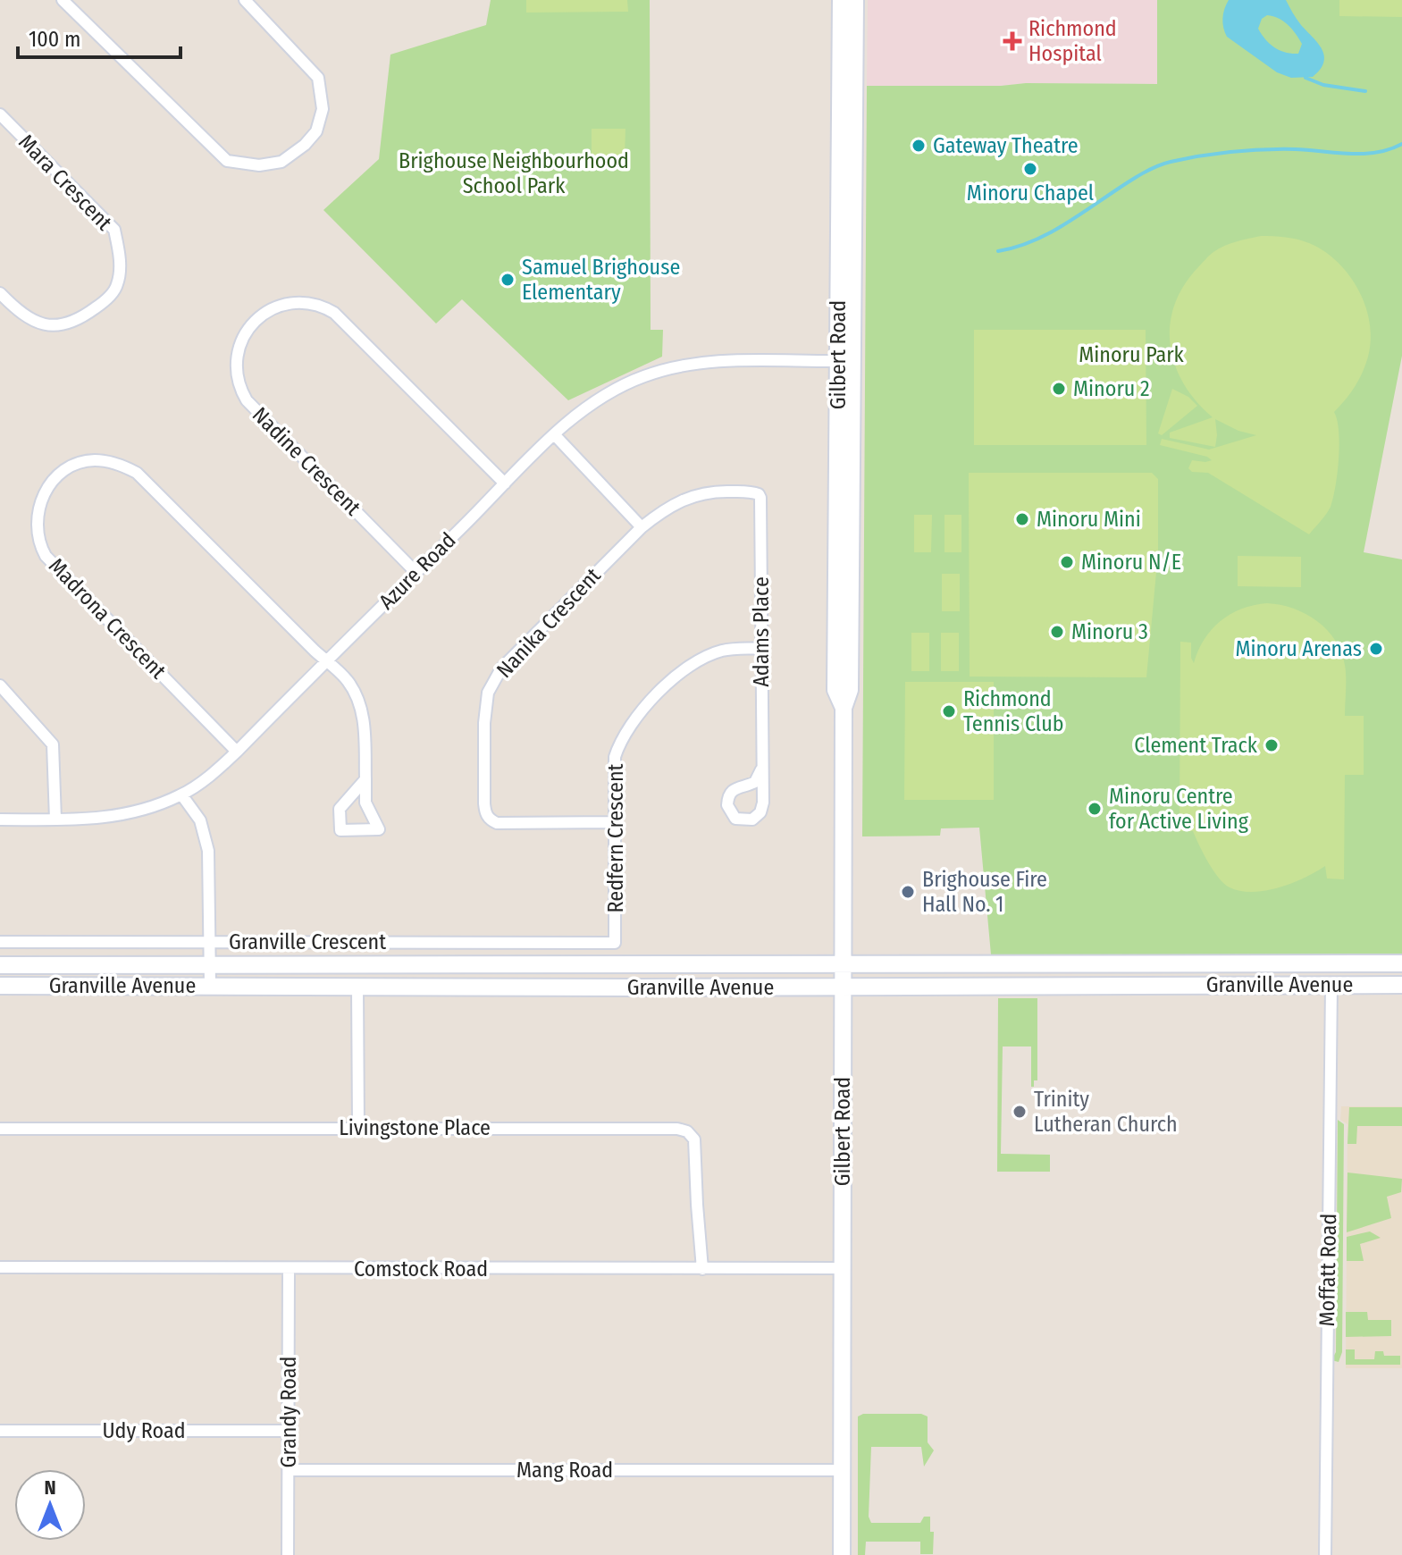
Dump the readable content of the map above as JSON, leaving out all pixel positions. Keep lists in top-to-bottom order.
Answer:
{
  "streets": {
    "main road": ["Gilbert Road", "Granville Avenue"],
    "street": [
      "Mara Crescent",
      "Nadine Crescent",
      "Azure Road",
      "Madrona Crescent",
      "Nanika Crescent",
      "Adams Place",
      "Redfern Crescent",
      "Granville Crescent",
      "Livingstone Place",
      "Comstock Road",
      "Moffatt Road",
      "Grandy Road",
      "Udy Road",
      "Mang Road"
    ]
  },
  "crossings": [
    ["Gilbert Road", "Azure Road"],
    ["Gilbert Road", "Granville Avenue"],
    ["Gilbert Road", "Comstock Road"],
    ["Gilbert Road", "Mang Road"],
    ["Nadine Crescent", "Azure Road"],
    ["Azure Road", "Madrona Crescent"],
    ["Nanika Crescent", "Adams Place"],
    ["Nanika Crescent", "Redfern Crescent"],
    ["Adams Place", "Redfern Crescent"],
    ["Redfern Crescent", "Granville Crescent"],
    ["Granville Avenue", "Moffatt Road"],
    ["Livingstone Place", "Comstock Road"],
    ["Comstock Road", "Grandy Road"],
    ["Grandy Road", "Udy Road"],
    ["Grandy Road", "Mang Road"]
  ],
  "parks": ["Brighouse Neighbourhood School Park", "Minoru Park"],
  "places": {
    "health": ["Richmond Hospital"],
    "other": [
      "Gateway Theatre",
      "Minoru Chapel",
      "Samuel Brighouse Elementary",
      "Minoru 2",
      "Minoru Mini",
      "Minoru N/E",
      "Minoru 3",
      "Minoru Arenas",
      "Richmond Tennis Club",
      "Clement Track",
      "Minoru Centre for Active Living",
      "Brighouse Fire Hall No. 1",
      "Trinity Lutheran Church"
    ]
  },
  "scale_bar": "100 m",
  "north": "top"
}
